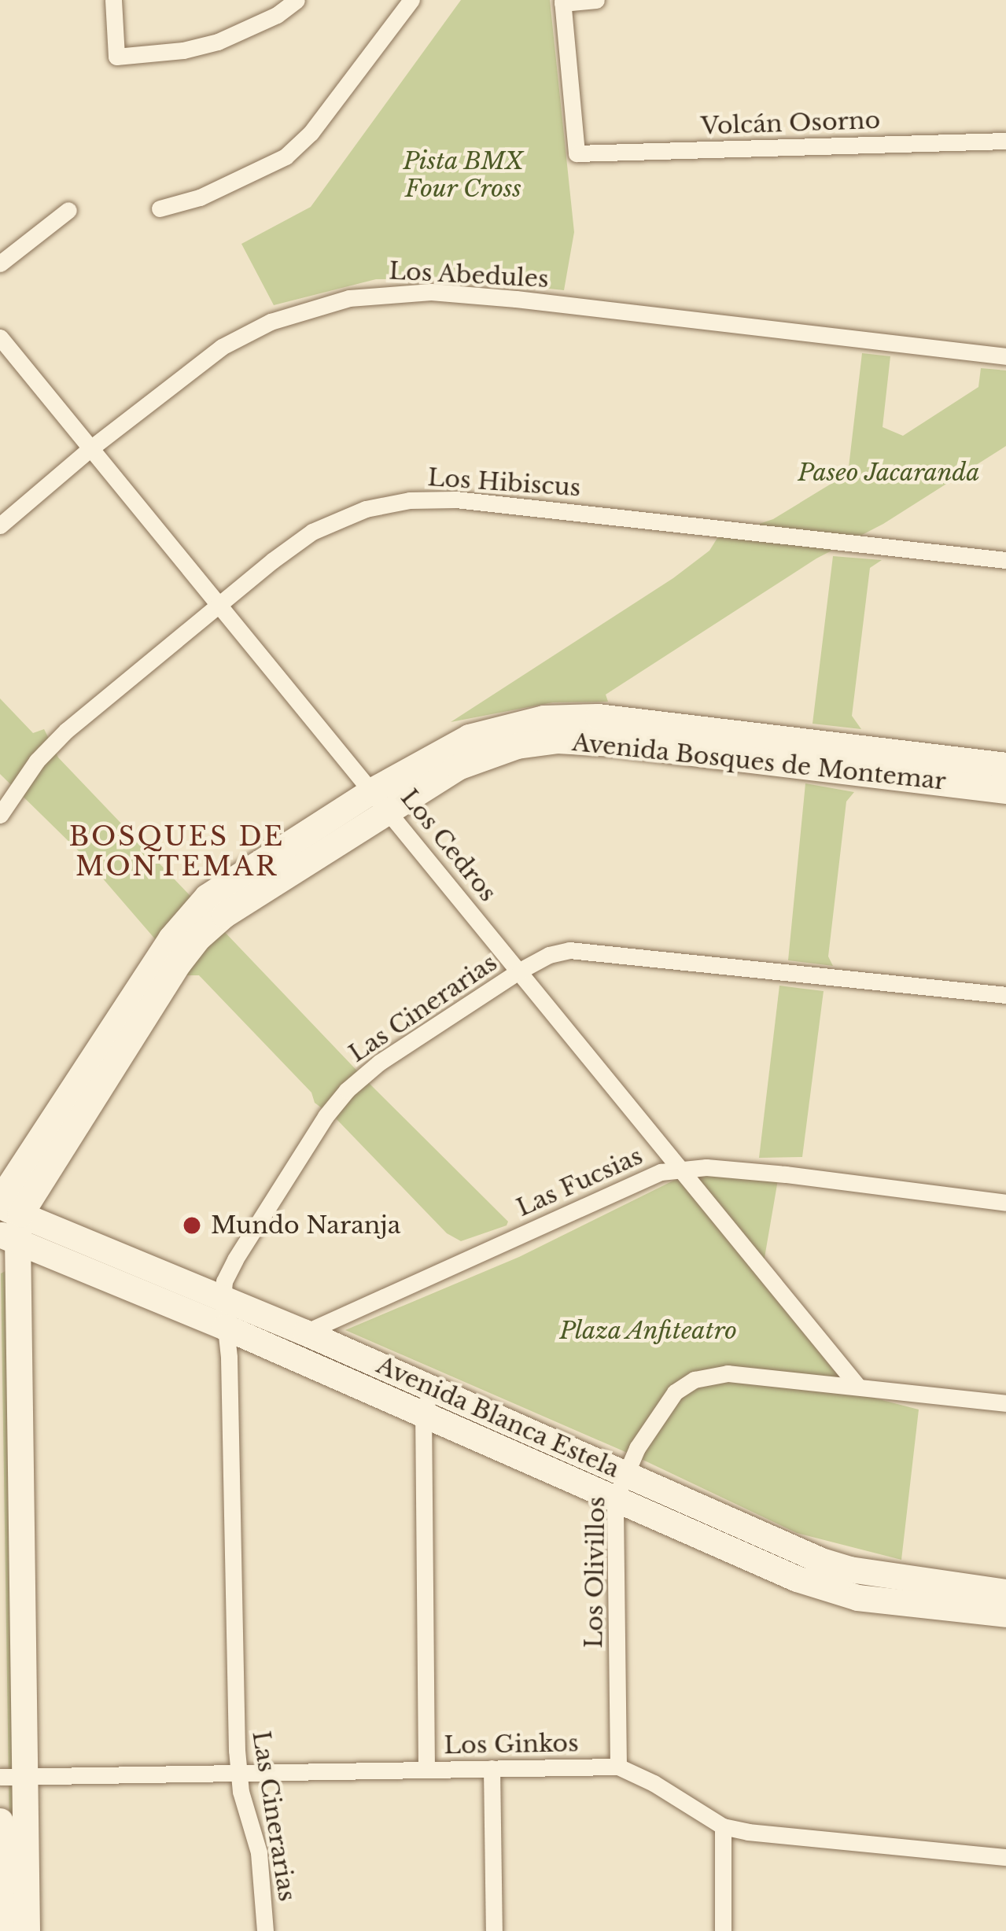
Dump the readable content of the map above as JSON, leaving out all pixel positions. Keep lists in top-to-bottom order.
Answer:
{
  "streets": {
    "street": [
      "Volcán Osorno",
      "Los Abedules",
      "Los Hibiscus",
      "Avenida Bosques de Montemar",
      "Los Cedros",
      "Las Cinerarias",
      "Las Fucsias",
      "Avenida Blanca Estela",
      "Los Olivillos",
      "Los Ginkos"
    ]
  },
  "crossings": [
    ["Los Abedules", "Los Cedros"],
    ["Los Hibiscus", "Los Cedros"],
    ["Avenida Bosques de Montemar", "Los Cedros"],
    ["Avenida Bosques de Montemar", "Avenida Blanca Estela"],
    ["Avenida Bosques de Montemar", "Los Ginkos"],
    ["Los Cedros", "Las Cinerarias"],
    ["Los Cedros", "Las Fucsias"],
    ["Los Cedros", "Los Olivillos"],
    ["Las Cinerarias", "Avenida Blanca Estela"],
    ["Las Cinerarias", "Los Ginkos"],
    ["Las Fucsias", "Avenida Blanca Estela"],
    ["Avenida Blanca Estela", "Los Olivillos"],
    ["Los Olivillos", "Los Ginkos"]
  ],
  "districts": ["BOSQUES DE MONTEMAR"],
  "parks": ["Pista BMX Four Cross", "Paseo Jacaranda", "Plaza Anfiteatro"],
  "places": ["Mundo Naranja"]
}
